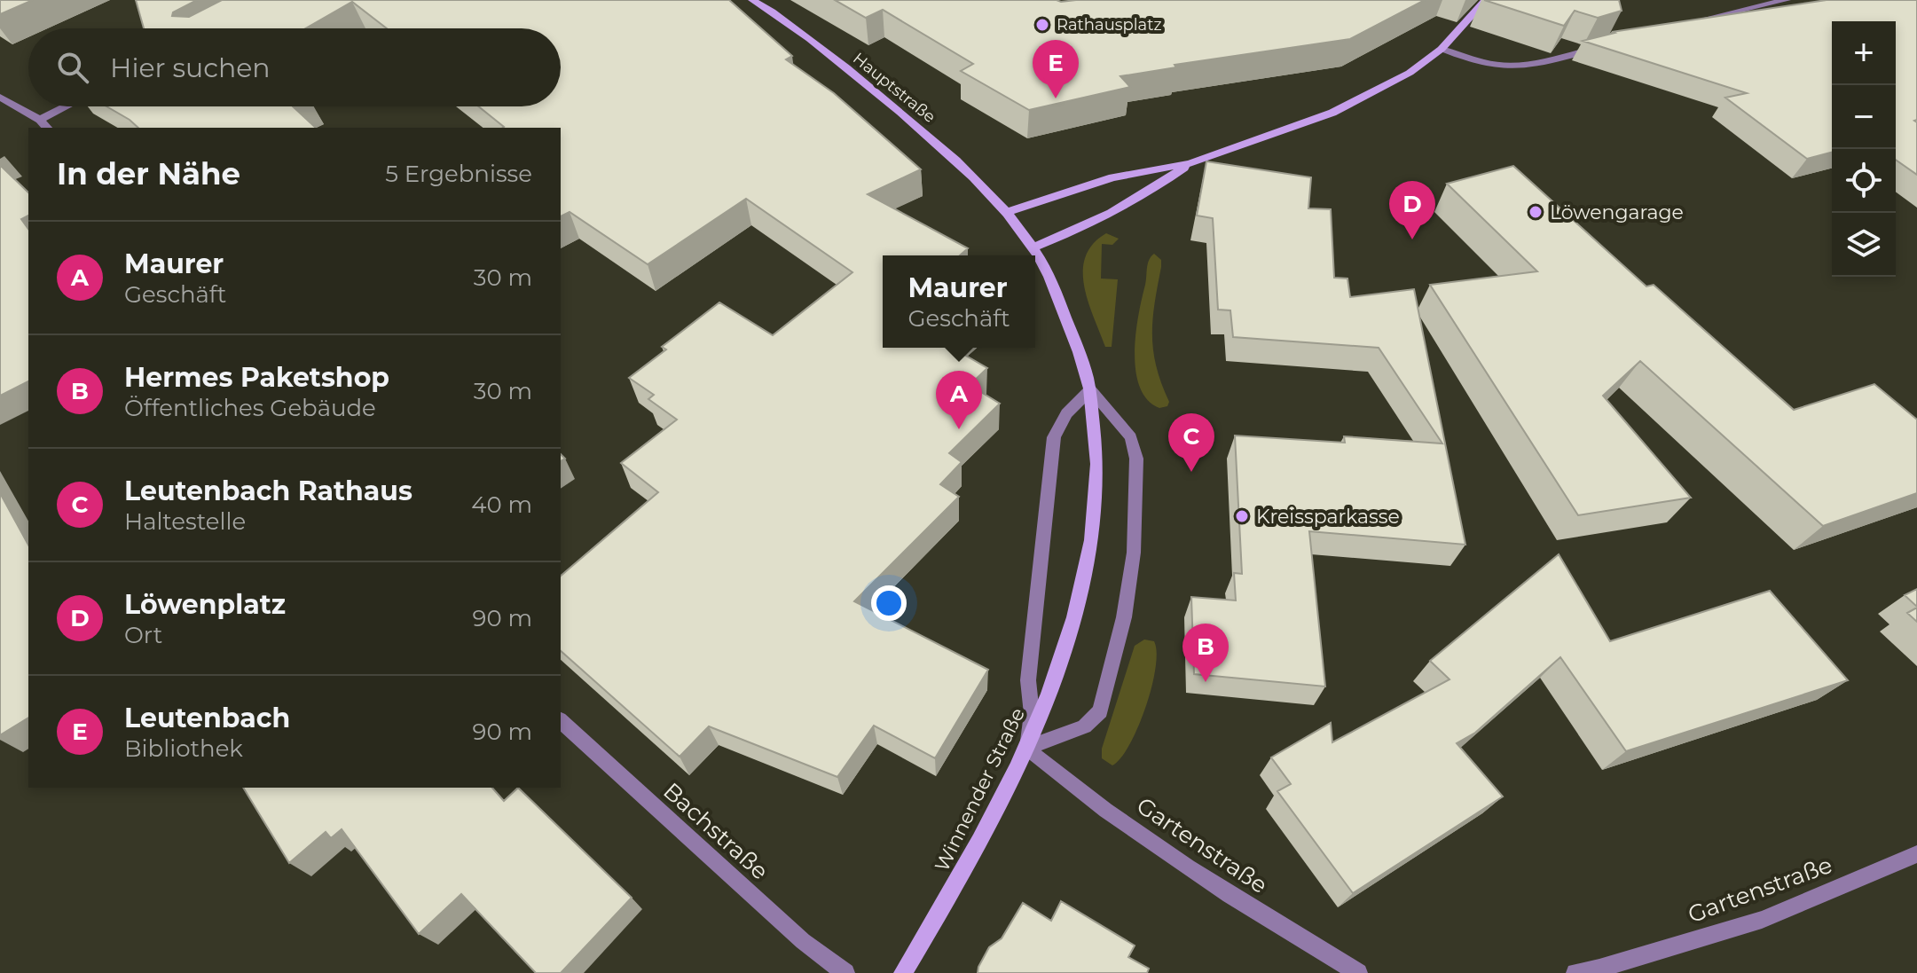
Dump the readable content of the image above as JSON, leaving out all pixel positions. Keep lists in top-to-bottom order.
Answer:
{
  "streets": {
    "street": [
      "Hauptstraße",
      "Winnender Straße",
      "Bachstraße",
      "Gartenstraße"
    ]
  },
  "crossings": [
    ["Hauptstraße", "Winnender Straße"],
    ["Winnender Straße", "Gartenstraße"]
  ],
  "places": ["Rathausplatz", "Löwengarage", "Kreissparkasse"],
  "page": {
    "map_buttons": ["+", "−"],
    "search": "Hier suchen",
    "pins": [
      "E",
      "D",
      "A",
      "C",
      "B"
    ],
    "heading": ["In der Nähe", "5 Ergebnisse"],
    "list": [
      {
        "mark": "A",
        "name": "Maurer",
        "note": "Geschäft",
        "value": "30 m"
      },
      {
        "mark": "B",
        "name": "Hermes Paketshop",
        "note": "Öffentliches Gebäude",
        "value": "30 m"
      },
      {
        "mark": "C",
        "name": "Leutenbach Rathaus",
        "note": "Haltestelle",
        "value": "40 m"
      },
      {
        "mark": "D",
        "name": "Löwenplatz",
        "note": "Ort",
        "value": "90 m"
      },
      {
        "mark": "E",
        "name": "Leutenbach",
        "note": "Bibliothek",
        "value": "90 m"
      }
    ],
    "popup": ["Maurer", "Geschäft"]
  }
}
